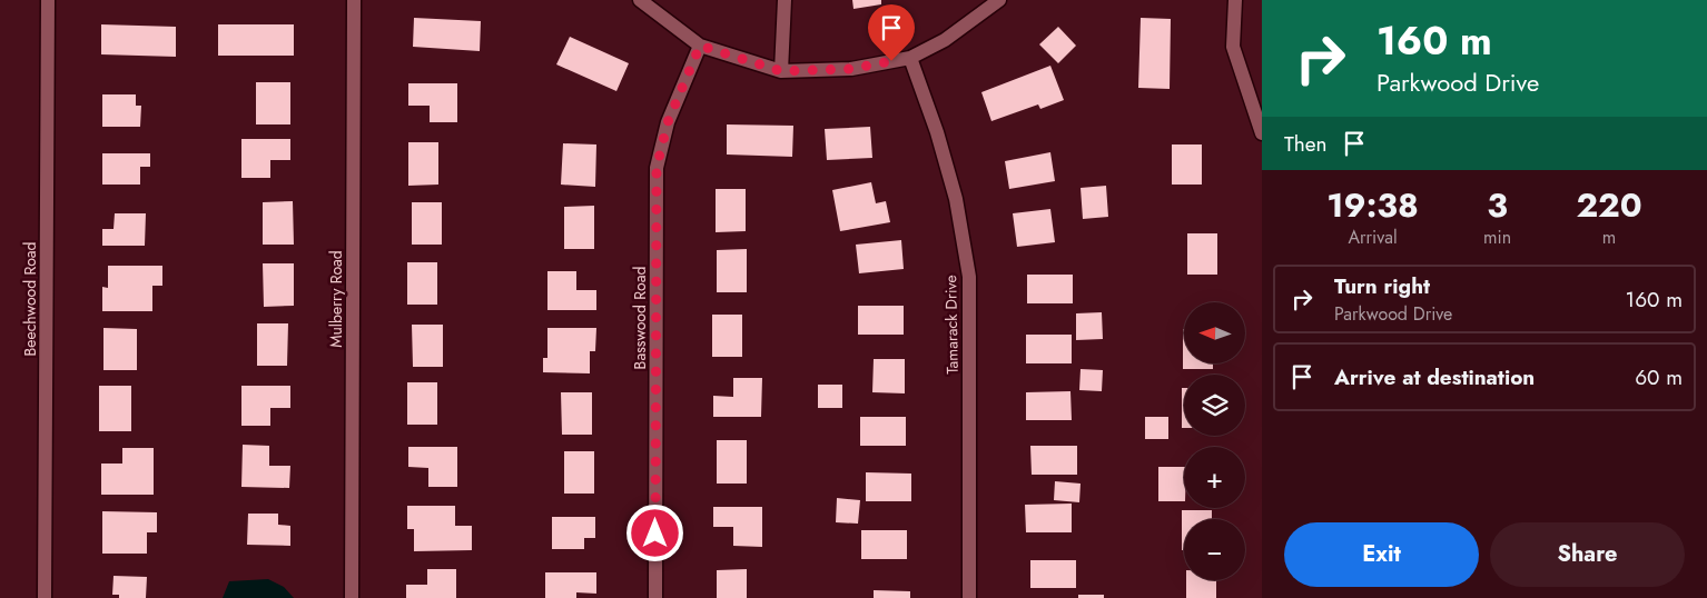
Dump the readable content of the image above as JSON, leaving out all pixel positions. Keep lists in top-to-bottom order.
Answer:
{
  "streets": {
    "street": [
      "Beechwood Road",
      "Mulberry Road",
      "Basswood Road",
      "Tamarack Drive"
    ]
  },
  "north": "left",
  "page": {
    "turn": ["160 m", "Parkwood Drive"],
    "then": "Then",
    "eta": [
      "19:38",
      "Arrival",
      "3",
      "min",
      "220",
      "m"
    ],
    "list": [
      {
        "name": "Turn right",
        "note": "Parkwood Drive",
        "value": "160 m"
      },
      {
        "name": "Arrive at destination",
        "value": "60 m"
      }
    ],
    "map_buttons": ["+", "−"],
    "buttons": ["Exit", "Share"]
  }
}
